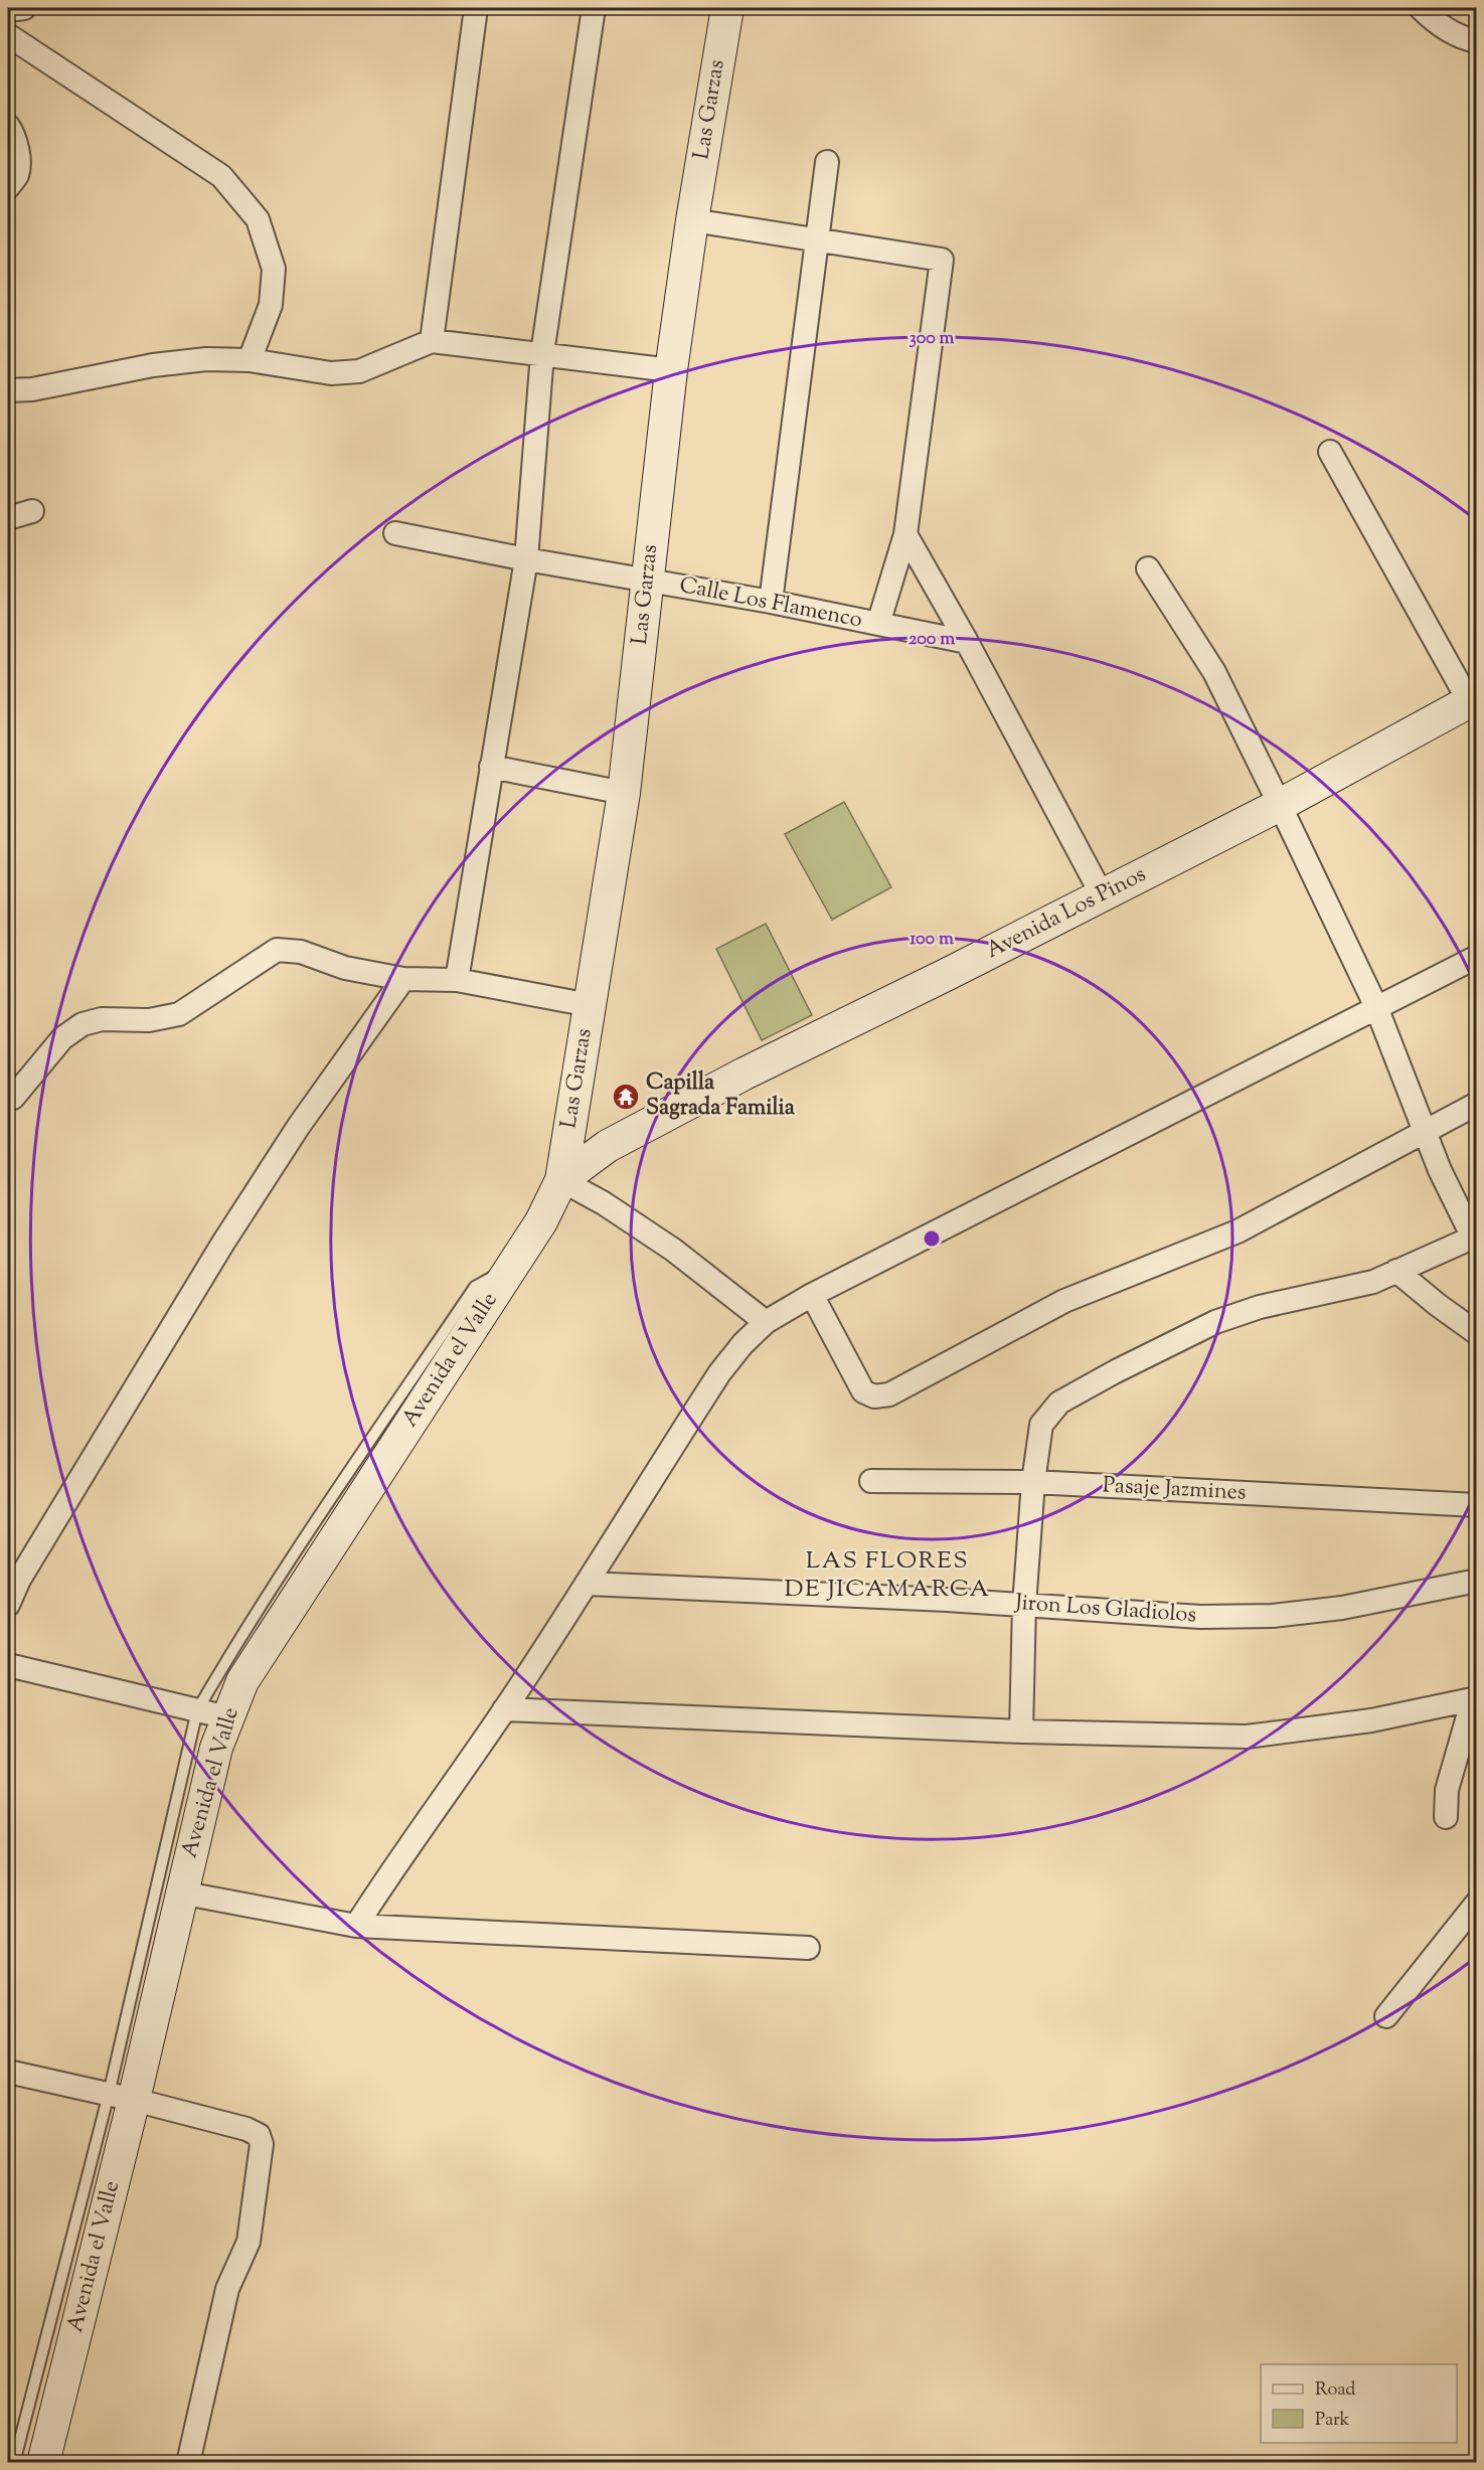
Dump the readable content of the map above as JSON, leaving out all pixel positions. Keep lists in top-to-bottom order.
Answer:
{
  "streets": {
    "street": [
      "Las Garzas",
      "Calle Los Flamenco",
      "Avenida Los Pinos",
      "Avenida el Valle",
      "Pasaje Jazmines",
      "Jiron Los Gladiolos"
    ]
  },
  "crossings": [
    ["Las Garzas", "Calle Los Flamenco"],
    ["Las Garzas", "Avenida Los Pinos"],
    ["Las Garzas", "Avenida el Valle"],
    ["Avenida Los Pinos", "Avenida el Valle"]
  ],
  "districts": ["LAS FLORES DE JICAMARCA"],
  "places": {
    "temple": ["Capilla Sagrada Familia"]
  },
  "legend": ["Road", "Park"],
  "rings": ["300 m", "200 m", "100 m"]
}
